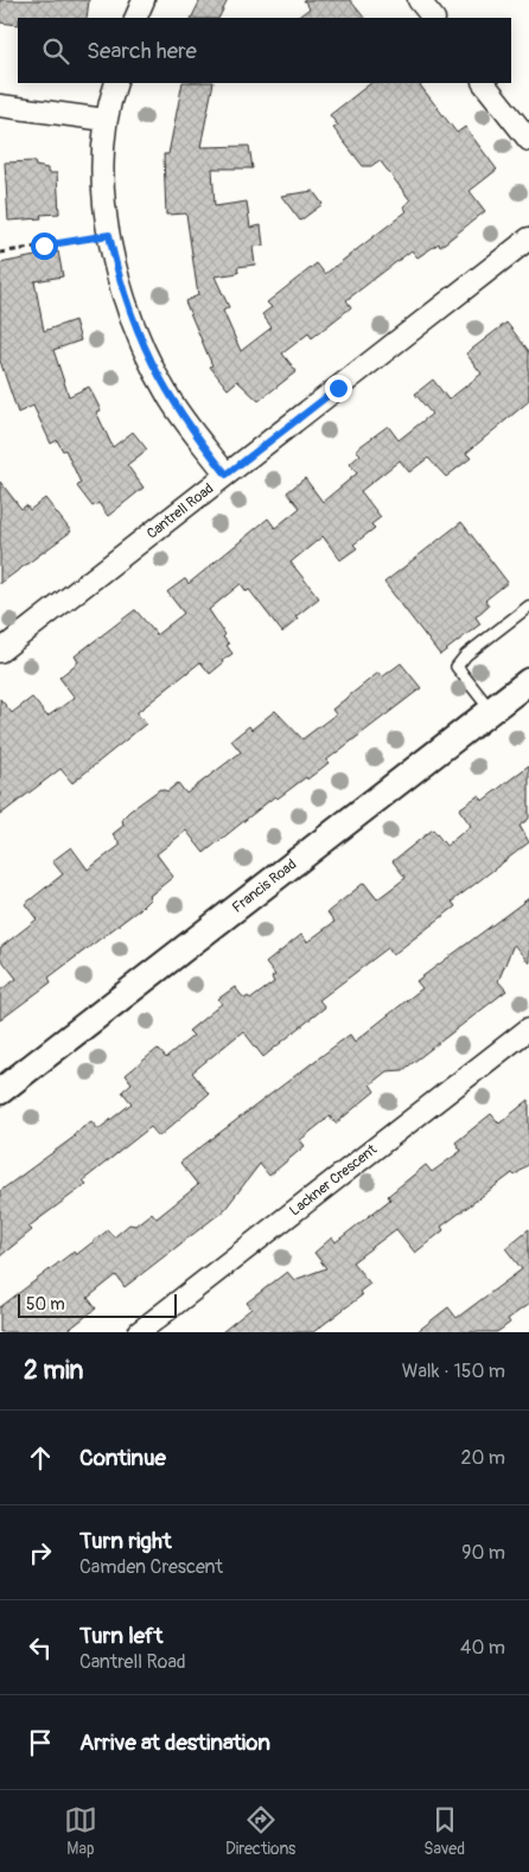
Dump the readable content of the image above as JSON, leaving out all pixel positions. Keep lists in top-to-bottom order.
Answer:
{
  "streets": {
    "street": ["Cantrell Road", "Francis Road", "Lackner Crescent"]
  },
  "scale_bar": "50 m",
  "page": {
    "search": "Search here",
    "scale": "50 m",
    "heading": ["2 min", "Walk · 150 m"],
    "list": [
      ["Continue", "20 m"],
      ["Turn right", "Camden Crescent", "90 m"],
      ["Turn left", "Cantrell Road", "40 m"],
      "Arrive at destination"
    ],
    "nav": ["Map", "Directions", "Saved"]
  }
}
